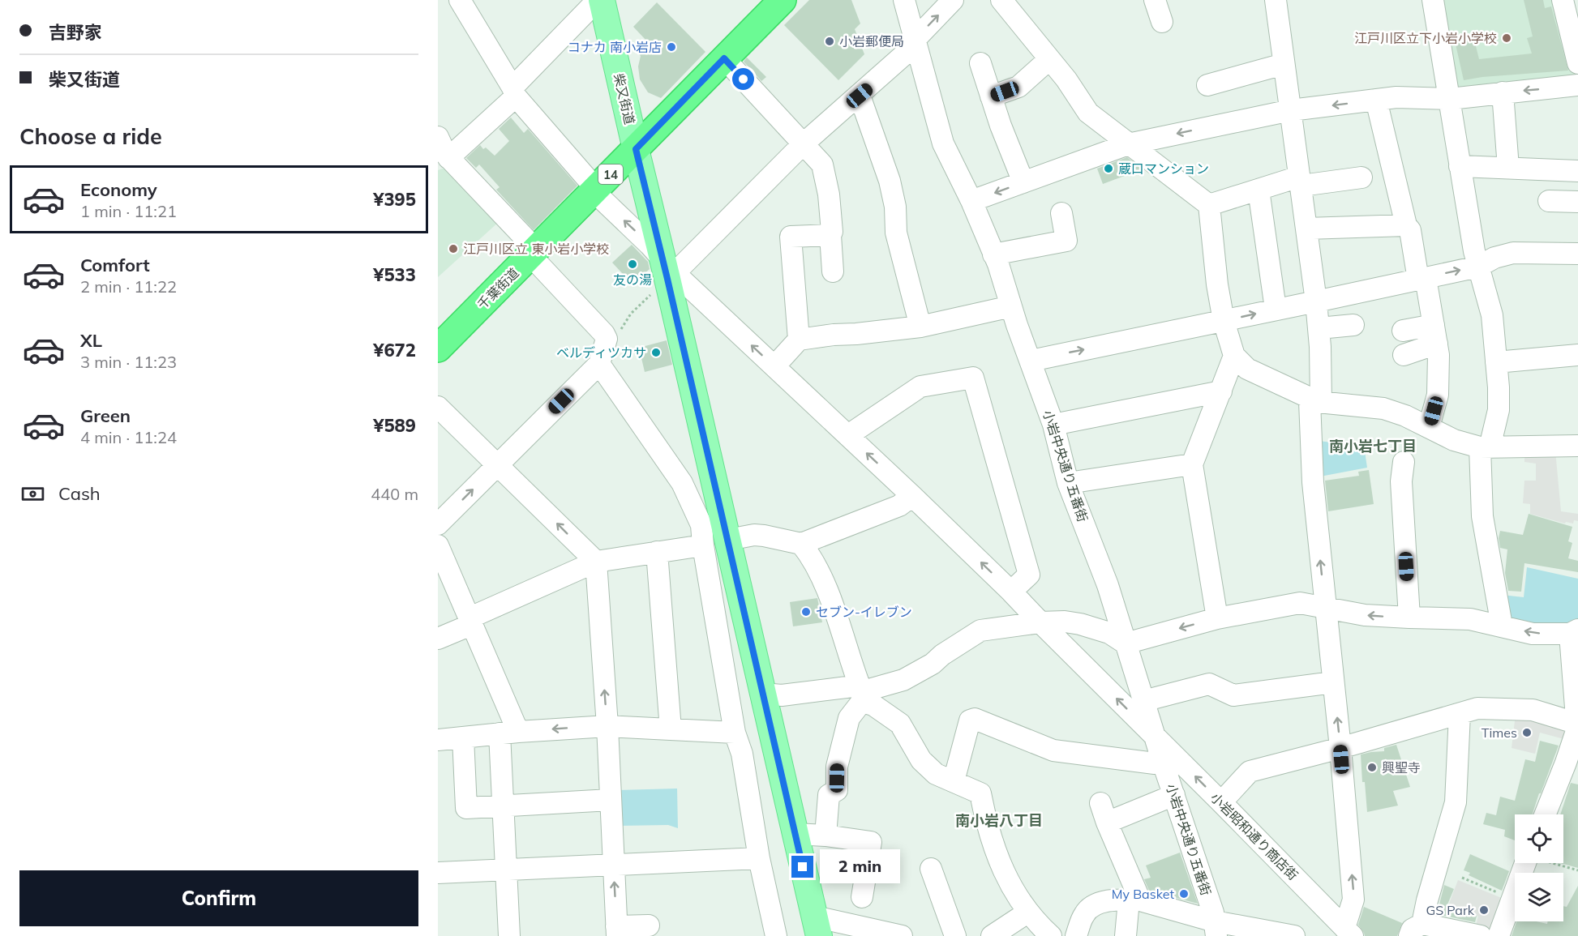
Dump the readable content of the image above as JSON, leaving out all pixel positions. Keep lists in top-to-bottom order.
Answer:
{
  "streets": {
    "highway": ["14", "千葉街道"],
    "main road": ["柴又街道"],
    "street": ["小岩中央通り五番街", "小岩昭和通り商店街"]
  },
  "crossings": [
    ["柴又街道", "千葉街道"],
    ["柴又街道", "小岩昭和通り商店街"],
    ["千葉街道", "小岩昭和通り商店街"],
    ["小岩中央通り五番街", "小岩昭和通り商店街"]
  ],
  "districts": ["南小岩七丁目", "南小岩八丁目"],
  "places": [
    "江戸川区立下小岩小学校",
    "小岩郵便局",
    "コナカ 南小岩店",
    "蔵口マンション",
    "江戸川区立 東小岩小学校",
    "友の湯",
    "ベルディツカサ",
    "セブン-イレブン",
    "Times",
    "興聖寺",
    "My Basket",
    "GS Park"
  ],
  "page": {
    "banner": ["吉野家", "柴又街道"],
    "heading": "Choose a ride",
    "list": [
      {
        "name": "Economy",
        "note": "1 min · 11:21",
        "value": "¥395"
      },
      {
        "name": "Comfort",
        "note": "2 min · 11:22",
        "value": "¥533"
      },
      {
        "name": "XL",
        "note": "3 min · 11:23",
        "value": "¥672"
      },
      {
        "name": "Green",
        "note": "4 min · 11:24",
        "value": "¥589"
      }
    ],
    "pay": ["Cash", "440 m"],
    "bubble": "2 min",
    "buttons": "Confirm"
  }
}
